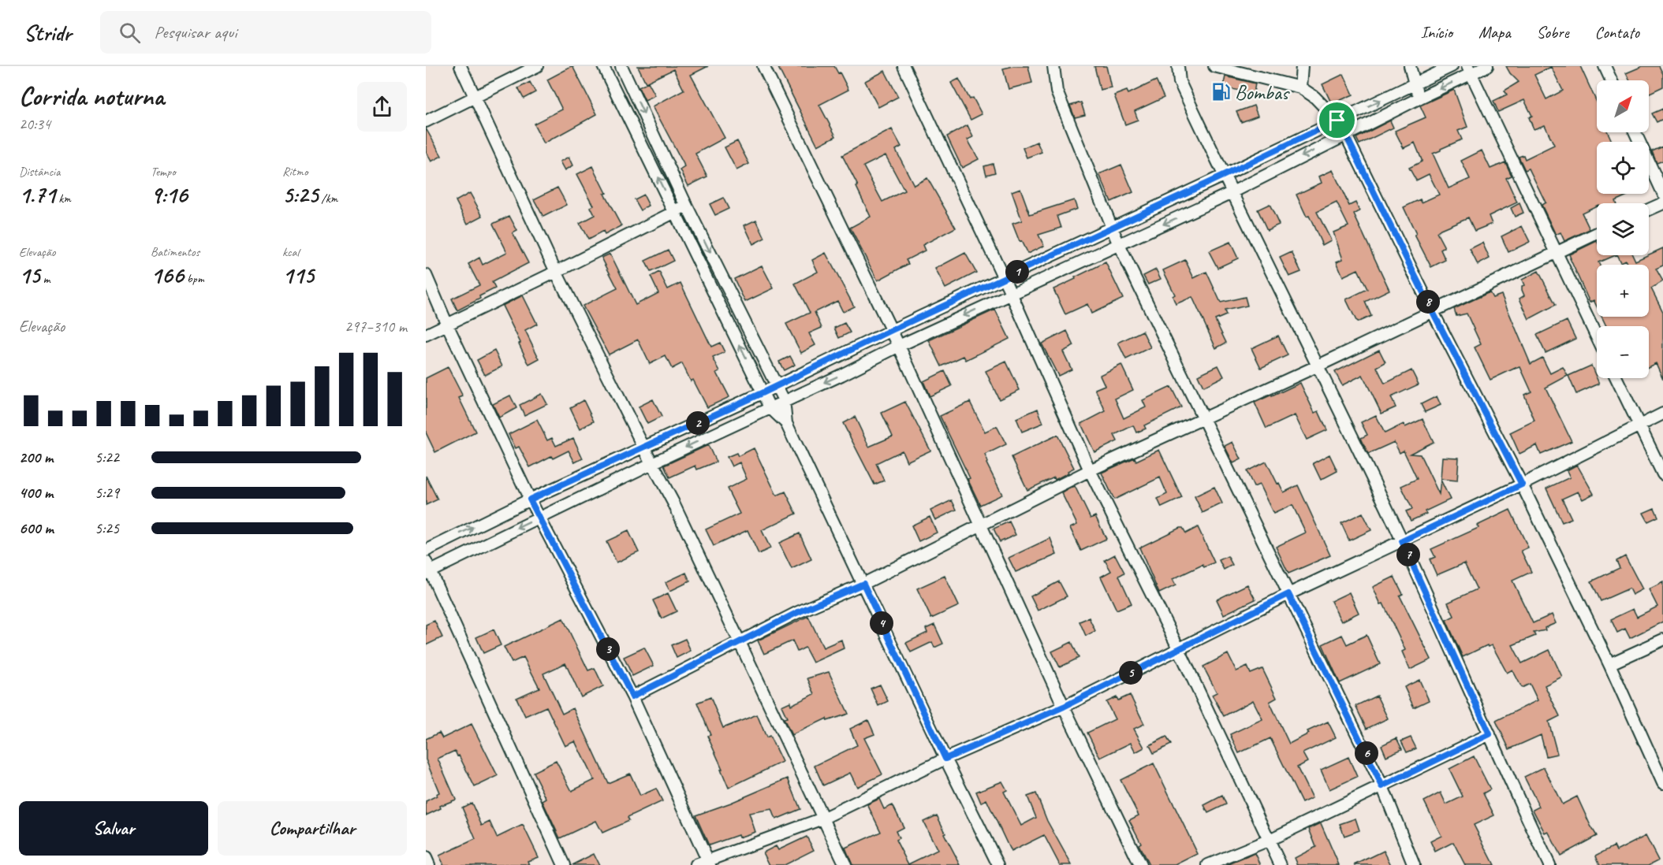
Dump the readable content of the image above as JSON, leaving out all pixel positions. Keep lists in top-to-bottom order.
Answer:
{
  "places": {
    "fuel station": ["Bombas"]
  },
  "north": "top right",
  "page": {
    "header": "Stridr",
    "search": "Pesquisar aqui",
    "nav": [
      "Início",
      "Mapa",
      "Sobre",
      "Contato"
    ],
    "heading": ["Corrida noturna", "20:34"],
    "map_buttons": ["+", "−"],
    "stats": [
      ["Distância", "1.71 km"],
      ["Tempo", "9:16"],
      ["Ritmo", "5:25 /km"],
      ["Elevação", "15 m"],
      ["Batimentos", "166 bpm"],
      ["kcal", "115"]
    ],
    "pins": [
      "1",
      "8",
      "2",
      "7",
      "4",
      "3",
      "5",
      "6"
    ],
    "chart": ["Elevação", "297–310 m"],
    "list": [
      {
        "name": "200 m",
        "note": "5:22"
      },
      {
        "name": "400 m",
        "note": "5:29"
      },
      {
        "name": "600 m",
        "note": "5:25"
      }
    ],
    "buttons": ["Salvar", "Compartilhar"]
  }
}
